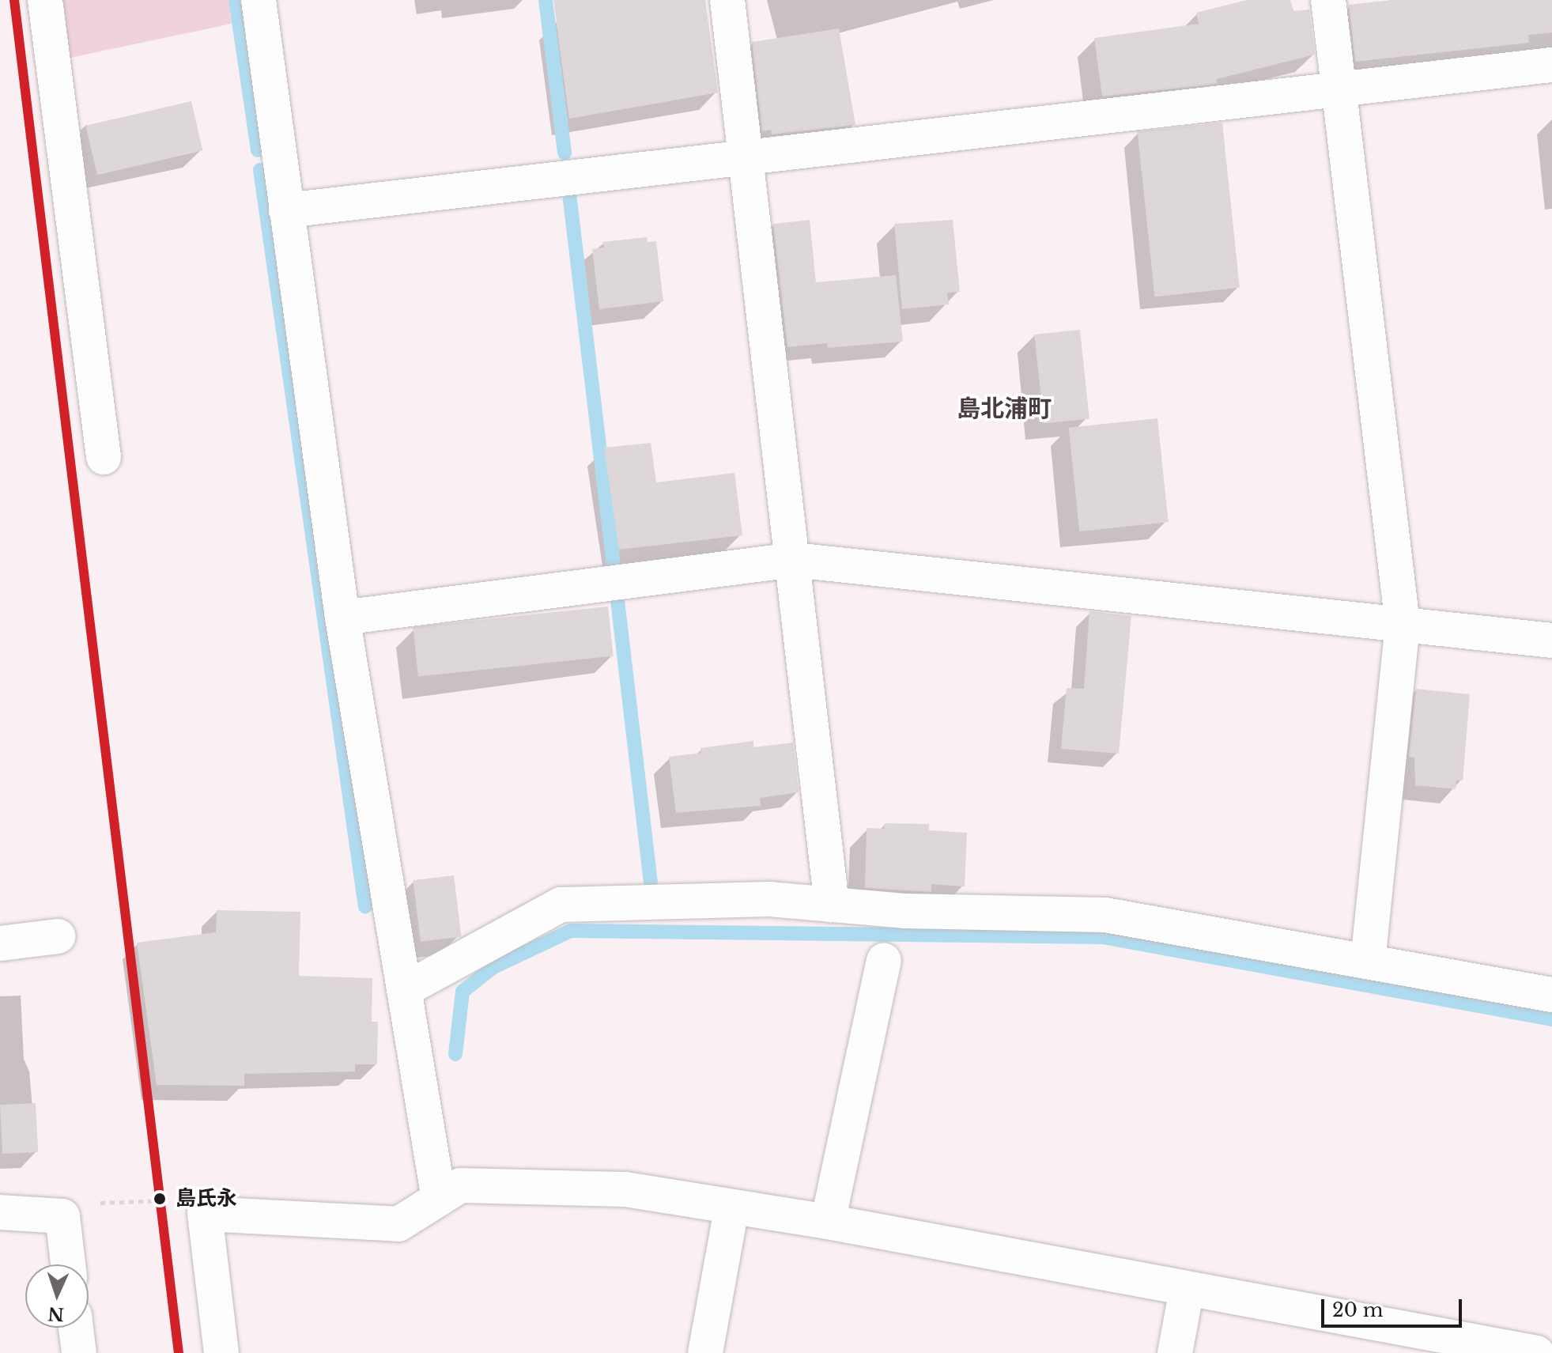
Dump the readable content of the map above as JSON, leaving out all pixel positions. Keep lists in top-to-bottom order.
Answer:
{
  "districts": ["島北浦町"],
  "places": ["島氏永"],
  "scale_bar": "20 m",
  "north": "bottom"
}
